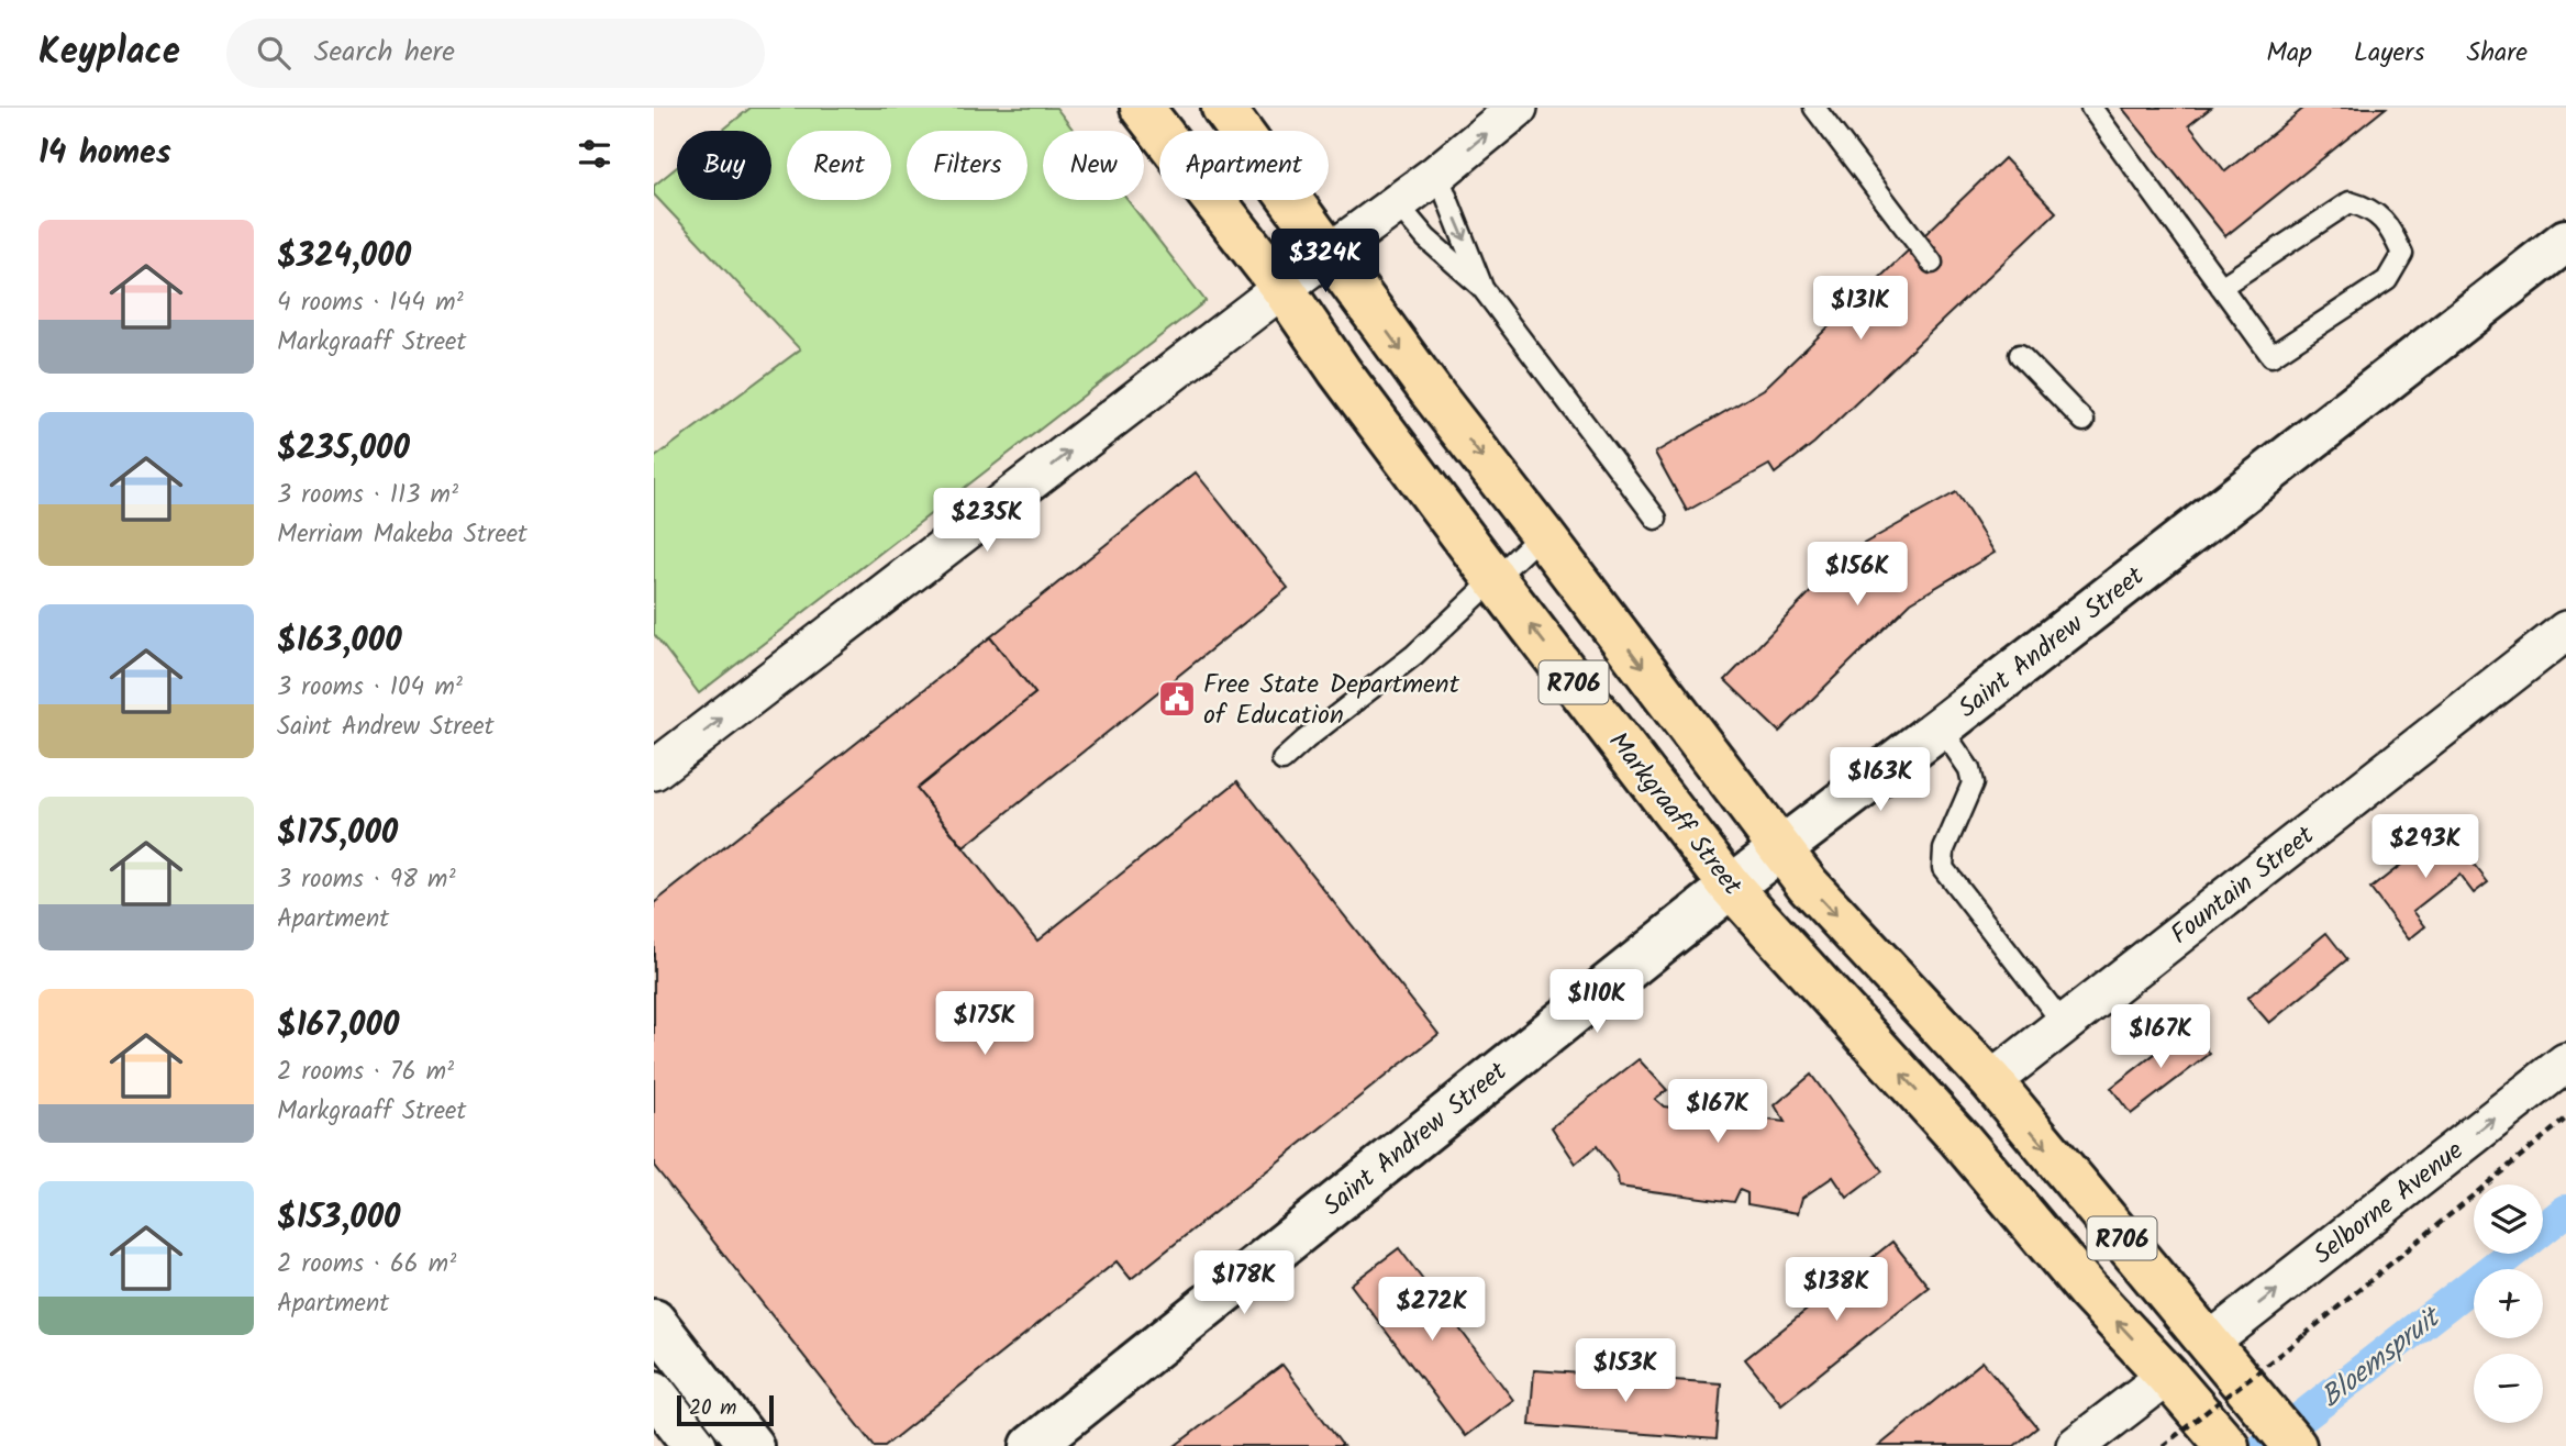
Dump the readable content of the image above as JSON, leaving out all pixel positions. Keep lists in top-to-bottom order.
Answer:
{
  "streets": {
    "main road": ["R706", "Markgraaff Street"],
    "street": ["Saint Andrew Street", "Fountain Street", "Selborne Avenue"]
  },
  "crossings": [
    ["Saint Andrew Street", "R706"],
    ["Saint Andrew Street", "Markgraaff Street"],
    ["R706", "Fountain Street"],
    ["R706", "Selborne Avenue"]
  ],
  "one_way": ["Selborne Avenue"],
  "water": ["Bloemspruit"],
  "places": {
    "public building": ["Free State Department of Education"]
  },
  "scale_bar": "20 m",
  "page": {
    "header": "Keyplace",
    "search": "Search here",
    "nav": ["Map", "Layers", "Share"],
    "heading": "14 homes",
    "chip": [
      "Buy",
      "Rent",
      "Filters",
      "New",
      "Apartment"
    ],
    "list": [
      {
        "name": "$324,000",
        "note": "4 rooms · 144 m² · Markgraaff Street"
      },
      {
        "name": "$235,000",
        "note": "3 rooms · 113 m² · Merriam Makeba Street"
      },
      {
        "name": "$163,000",
        "note": "3 rooms · 104 m² · Saint Andrew Street"
      },
      {
        "name": "$175,000",
        "note": "3 rooms · 98 m² · Apartment"
      },
      {
        "name": "$167,000",
        "note": "2 rooms · 76 m² · Markgraaff Street"
      },
      {
        "name": "$153,000",
        "note": "2 rooms · 66 m² · Apartment"
      }
    ],
    "price": [
      "$324K",
      "$131K",
      "$235K",
      "$156K",
      "$163K",
      "$293K",
      "$110K",
      "$175K",
      "$167K",
      "$167K",
      "$178K",
      "$138K",
      "$272K",
      "$153K"
    ],
    "map_buttons": ["+", "−"],
    "scale": "20 m"
  }
}
